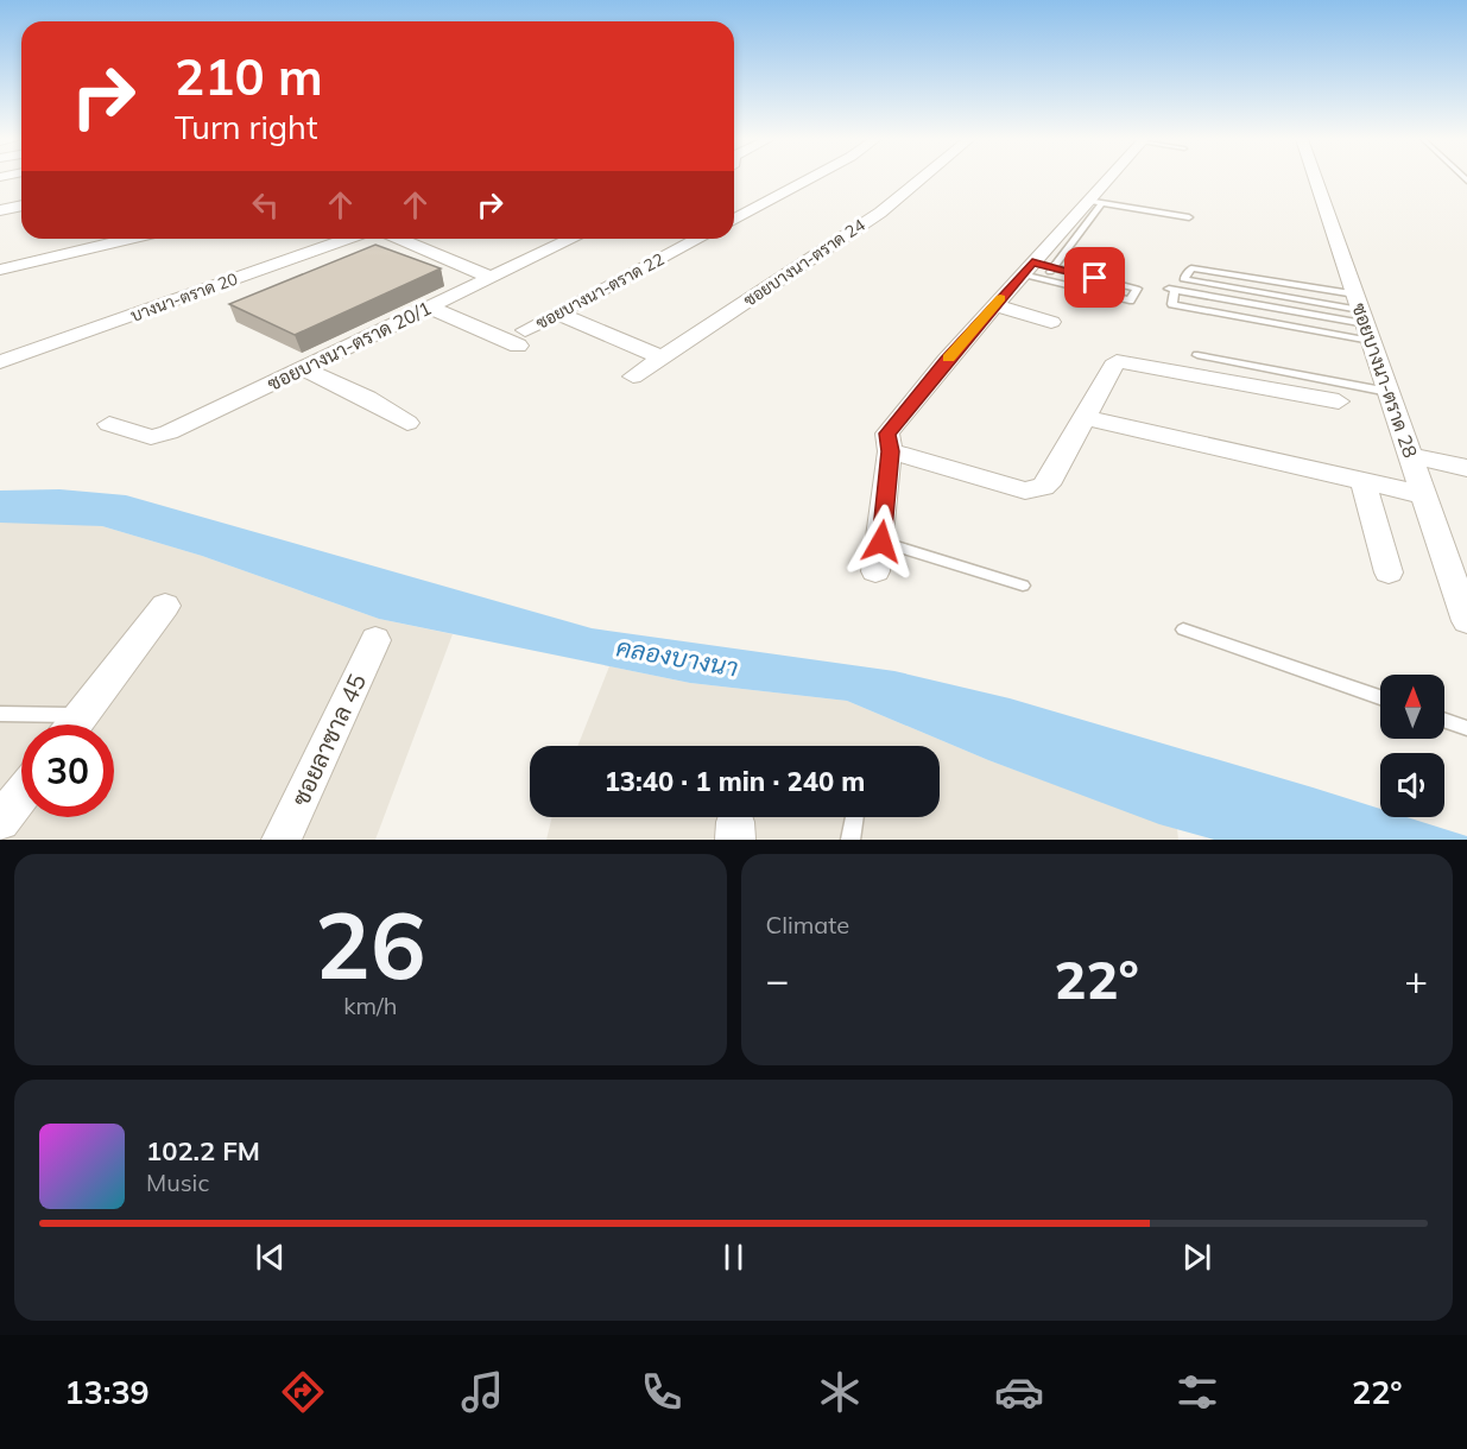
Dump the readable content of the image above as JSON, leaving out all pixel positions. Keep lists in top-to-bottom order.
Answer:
{
  "streets": {
    "street": [
      "ซอยบางนา-ตราด 24",
      "ซอยบางนา-ตราด 22",
      "บางนา-ตราด 20",
      "ซอยบางนา-ตราด 20/1",
      "ซอยบางนา-ตราด 28",
      "ซอยลาซาล 45"
    ]
  },
  "crossings": [
    ["ซอยบางนา-ตราด 22", "ซอยบางนา-ตราด 20/1"]
  ],
  "water": ["คลองบางนา"],
  "north": "top",
  "page": {
    "turn": ["210 m", "Turn right"],
    "limit": "30",
    "trip": "13:40 · 1 min · 240 m",
    "tile": [
      ["26", "km/h"],
      "Climate"
    ],
    "heat": ["−", "22°", "+"],
    "song": ["102.2 FM", "Music"],
    "tabs": ["13:39", "22°"]
  }
}
